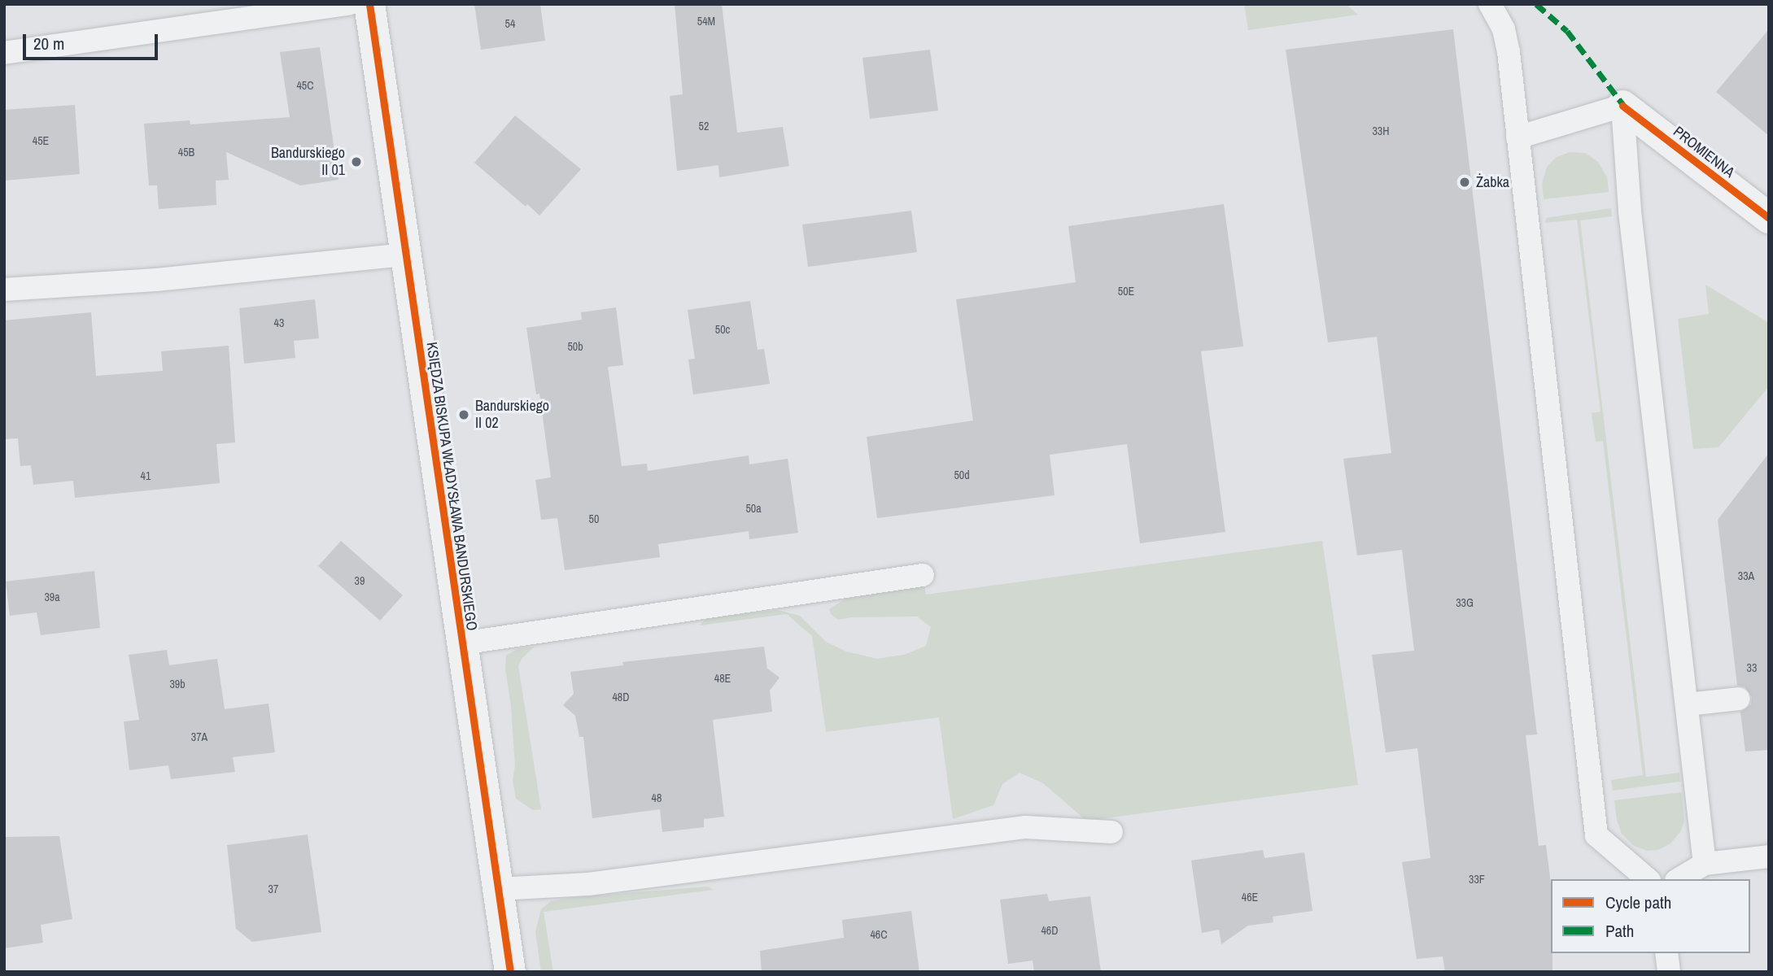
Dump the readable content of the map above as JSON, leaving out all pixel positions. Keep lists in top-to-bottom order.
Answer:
{
  "streets": {
    "street": ["PROMIENNA", "KSIĘDZA BISKUPA WŁADYSŁAWA BANDURSKIEGO"]
  },
  "places": ["Bandurskiego II 01", "Żabka", "Bandurskiego II 02"],
  "house_numbers": [
    "54M",
    "54",
    "45C",
    "52",
    "33H",
    "45E",
    "45B",
    "50E",
    "43",
    "50c",
    "50b",
    "50d",
    "41",
    "50a",
    "50",
    "33A",
    "39",
    "39a",
    "33G",
    "33",
    "48E",
    "39b",
    "48D",
    "37A",
    "48",
    "33F",
    "37",
    "46E",
    "46D",
    "46C"
  ],
  "legend": ["Cycle path", "Path"],
  "scale_bar": "20 m"
}
